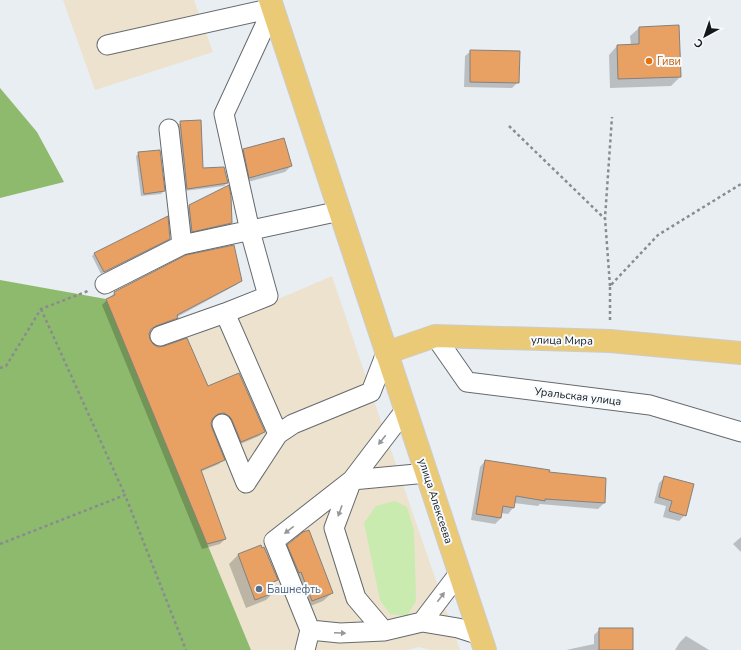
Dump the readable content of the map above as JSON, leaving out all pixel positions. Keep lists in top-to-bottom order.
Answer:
{
  "streets": {
    "main road": ["улица Мира", "улица Алексеева"],
    "street": ["Уральская улица"]
  },
  "crossings": [
    ["улица Мира", "Уральская улица"],
    ["улица Мира", "улица Алексеева"]
  ],
  "places": ["Гиви", "Башнефть"],
  "north": "bottom left"
}
